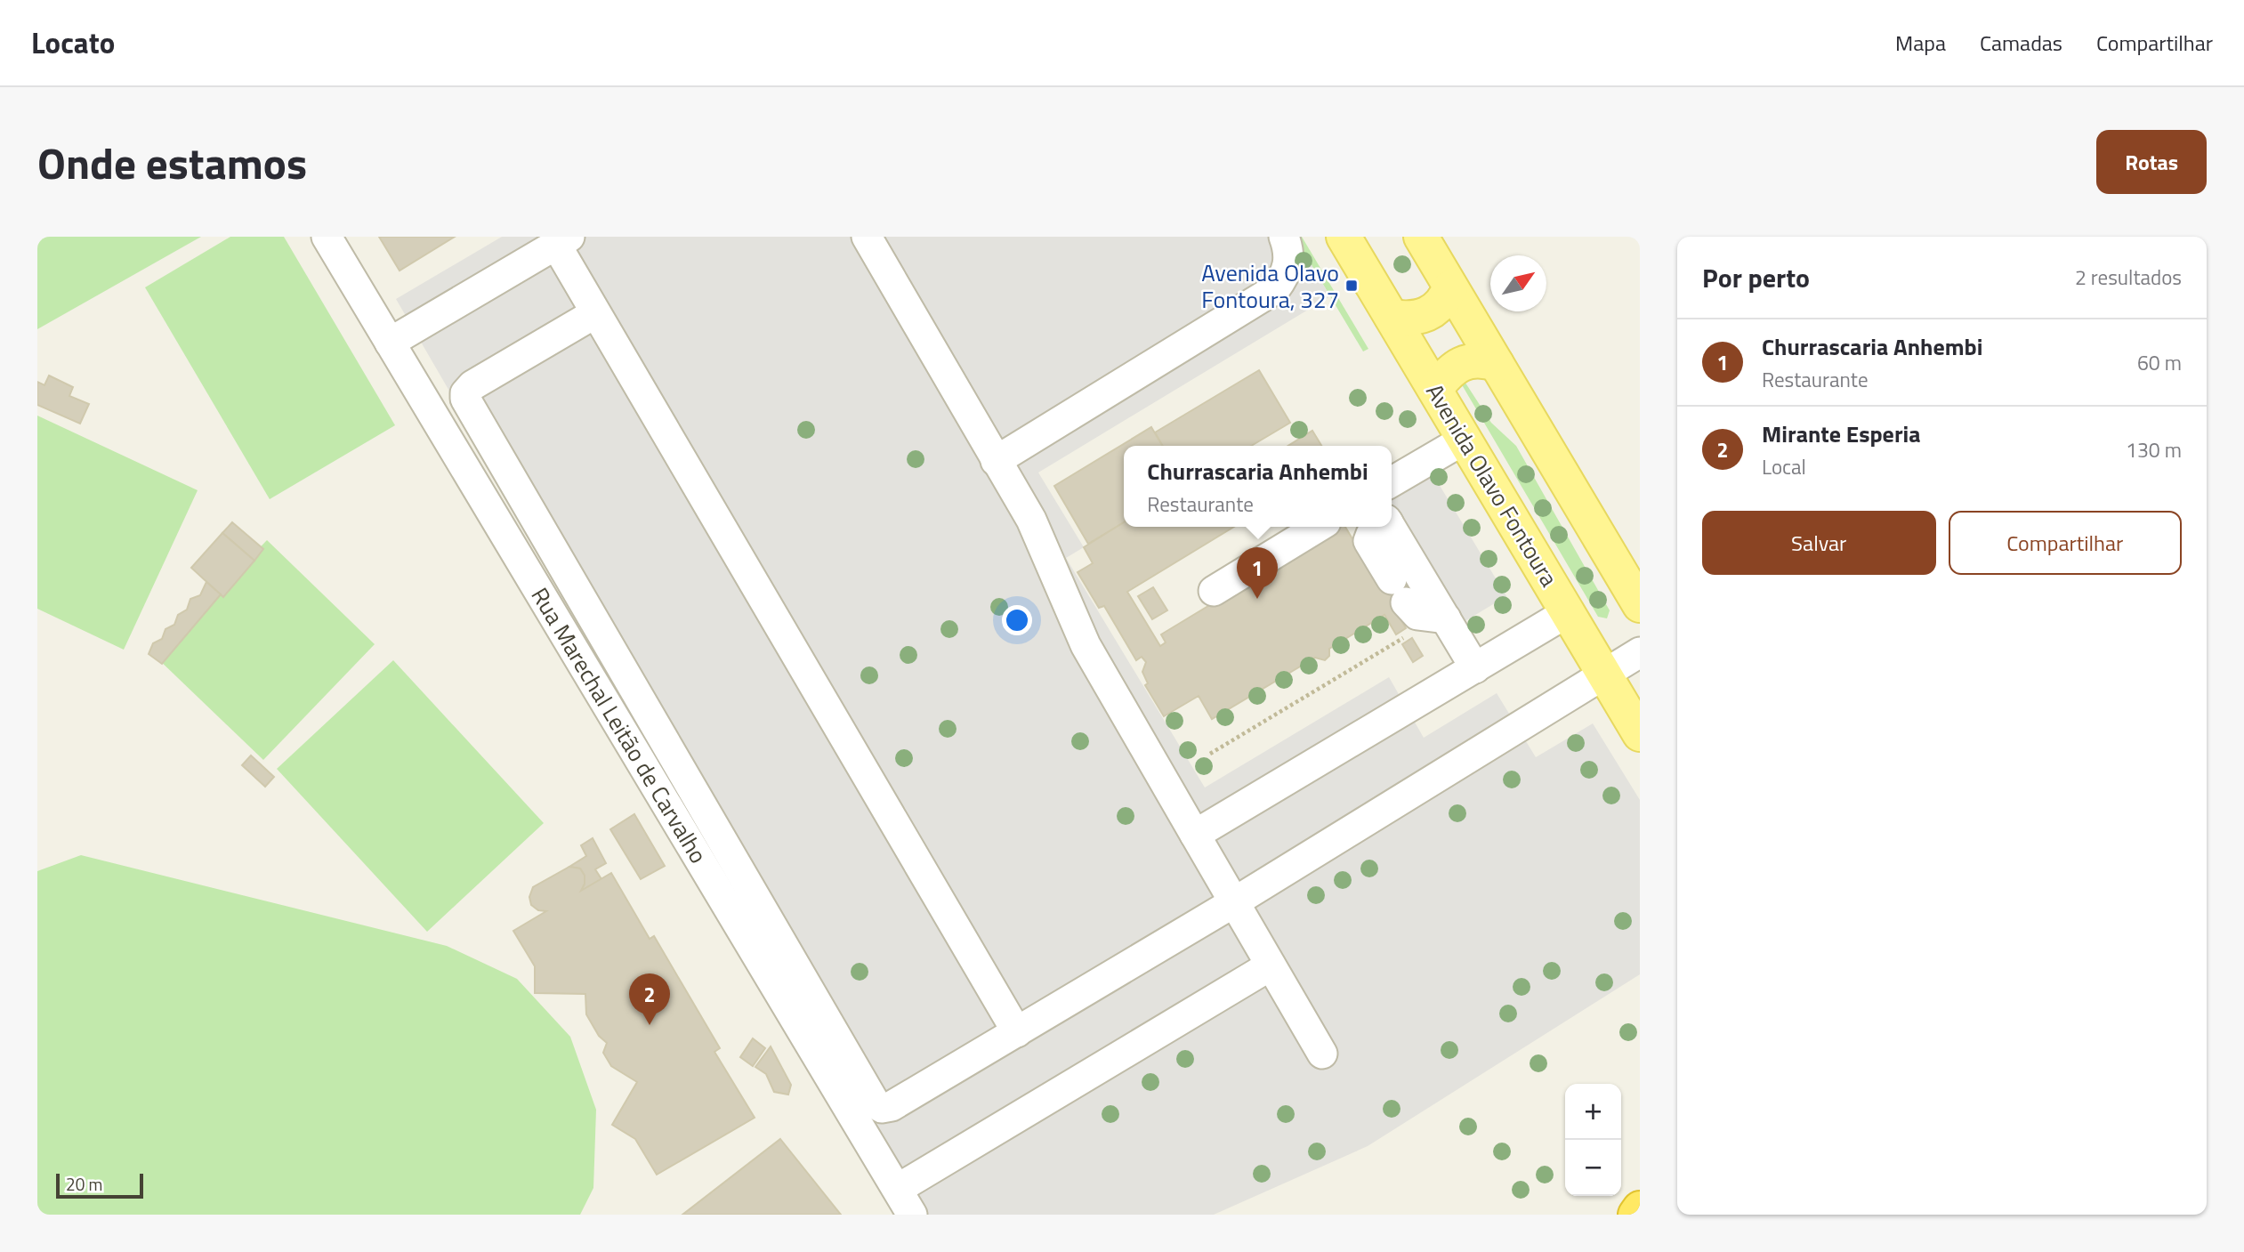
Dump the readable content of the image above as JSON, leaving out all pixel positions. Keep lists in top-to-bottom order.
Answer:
{
  "streets": {
    "main road": ["Avenida Olavo Fontoura"],
    "street": ["Rua Marechal Leitão de Carvalho"]
  },
  "places": {
    "transit": ["Avenida Olavo Fontoura, 327"]
  },
  "scale_bar": "20 m",
  "north": "top right",
  "page": {
    "header": "Locato",
    "nav": ["Mapa", "Camadas", "Compartilhar"],
    "title": "Onde estamos",
    "buttons": [
      "Rotas",
      ["Salvar", "Compartilhar"]
    ],
    "heading": ["Por perto", "2 resultados"],
    "list": [
      {
        "mark": "1",
        "name": "Churrascaria Anhembi",
        "note": "Restaurante",
        "value": "60 m"
      },
      {
        "mark": "2",
        "name": "Mirante Esperia",
        "note": "Local",
        "value": "130 m"
      }
    ],
    "popup": ["Churrascaria Anhembi", "Restaurante"],
    "pins": ["1", "2"],
    "map_buttons": ["+", "−"],
    "scale": "20 m"
  }
}
